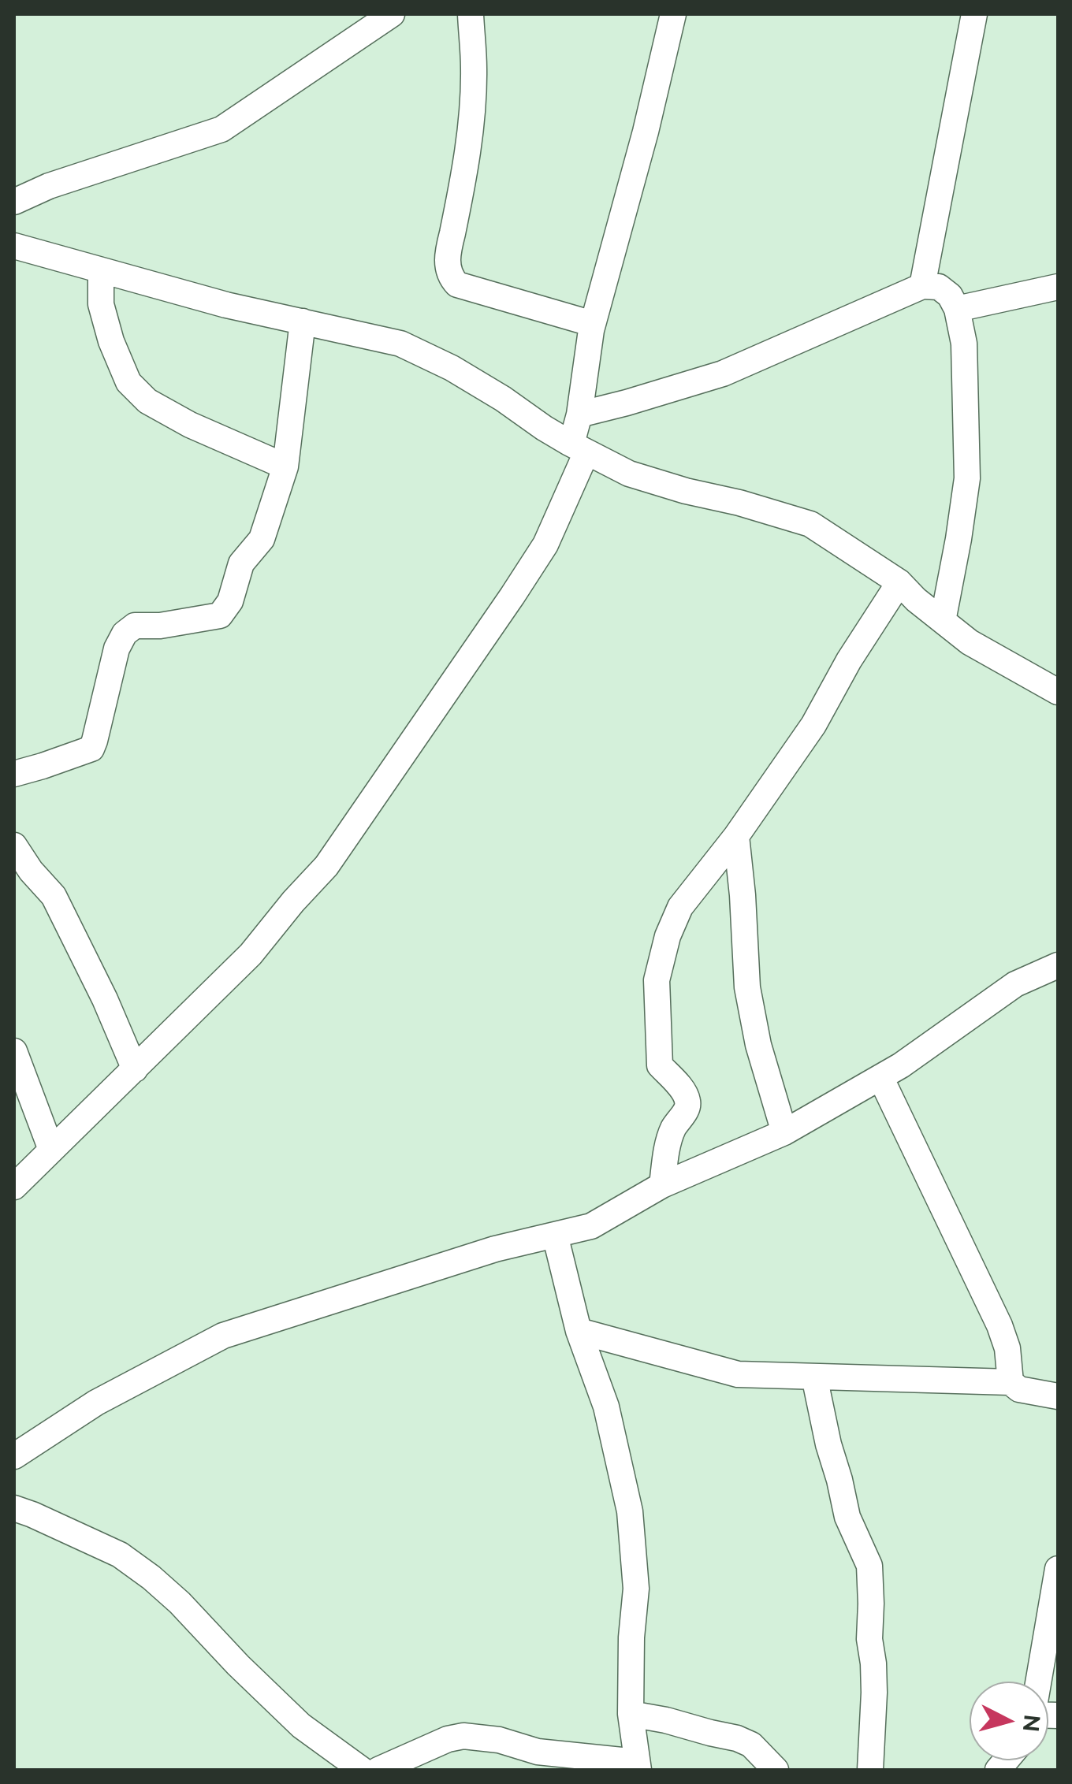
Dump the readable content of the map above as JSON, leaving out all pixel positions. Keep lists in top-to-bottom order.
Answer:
{
  "north": "right"
}
